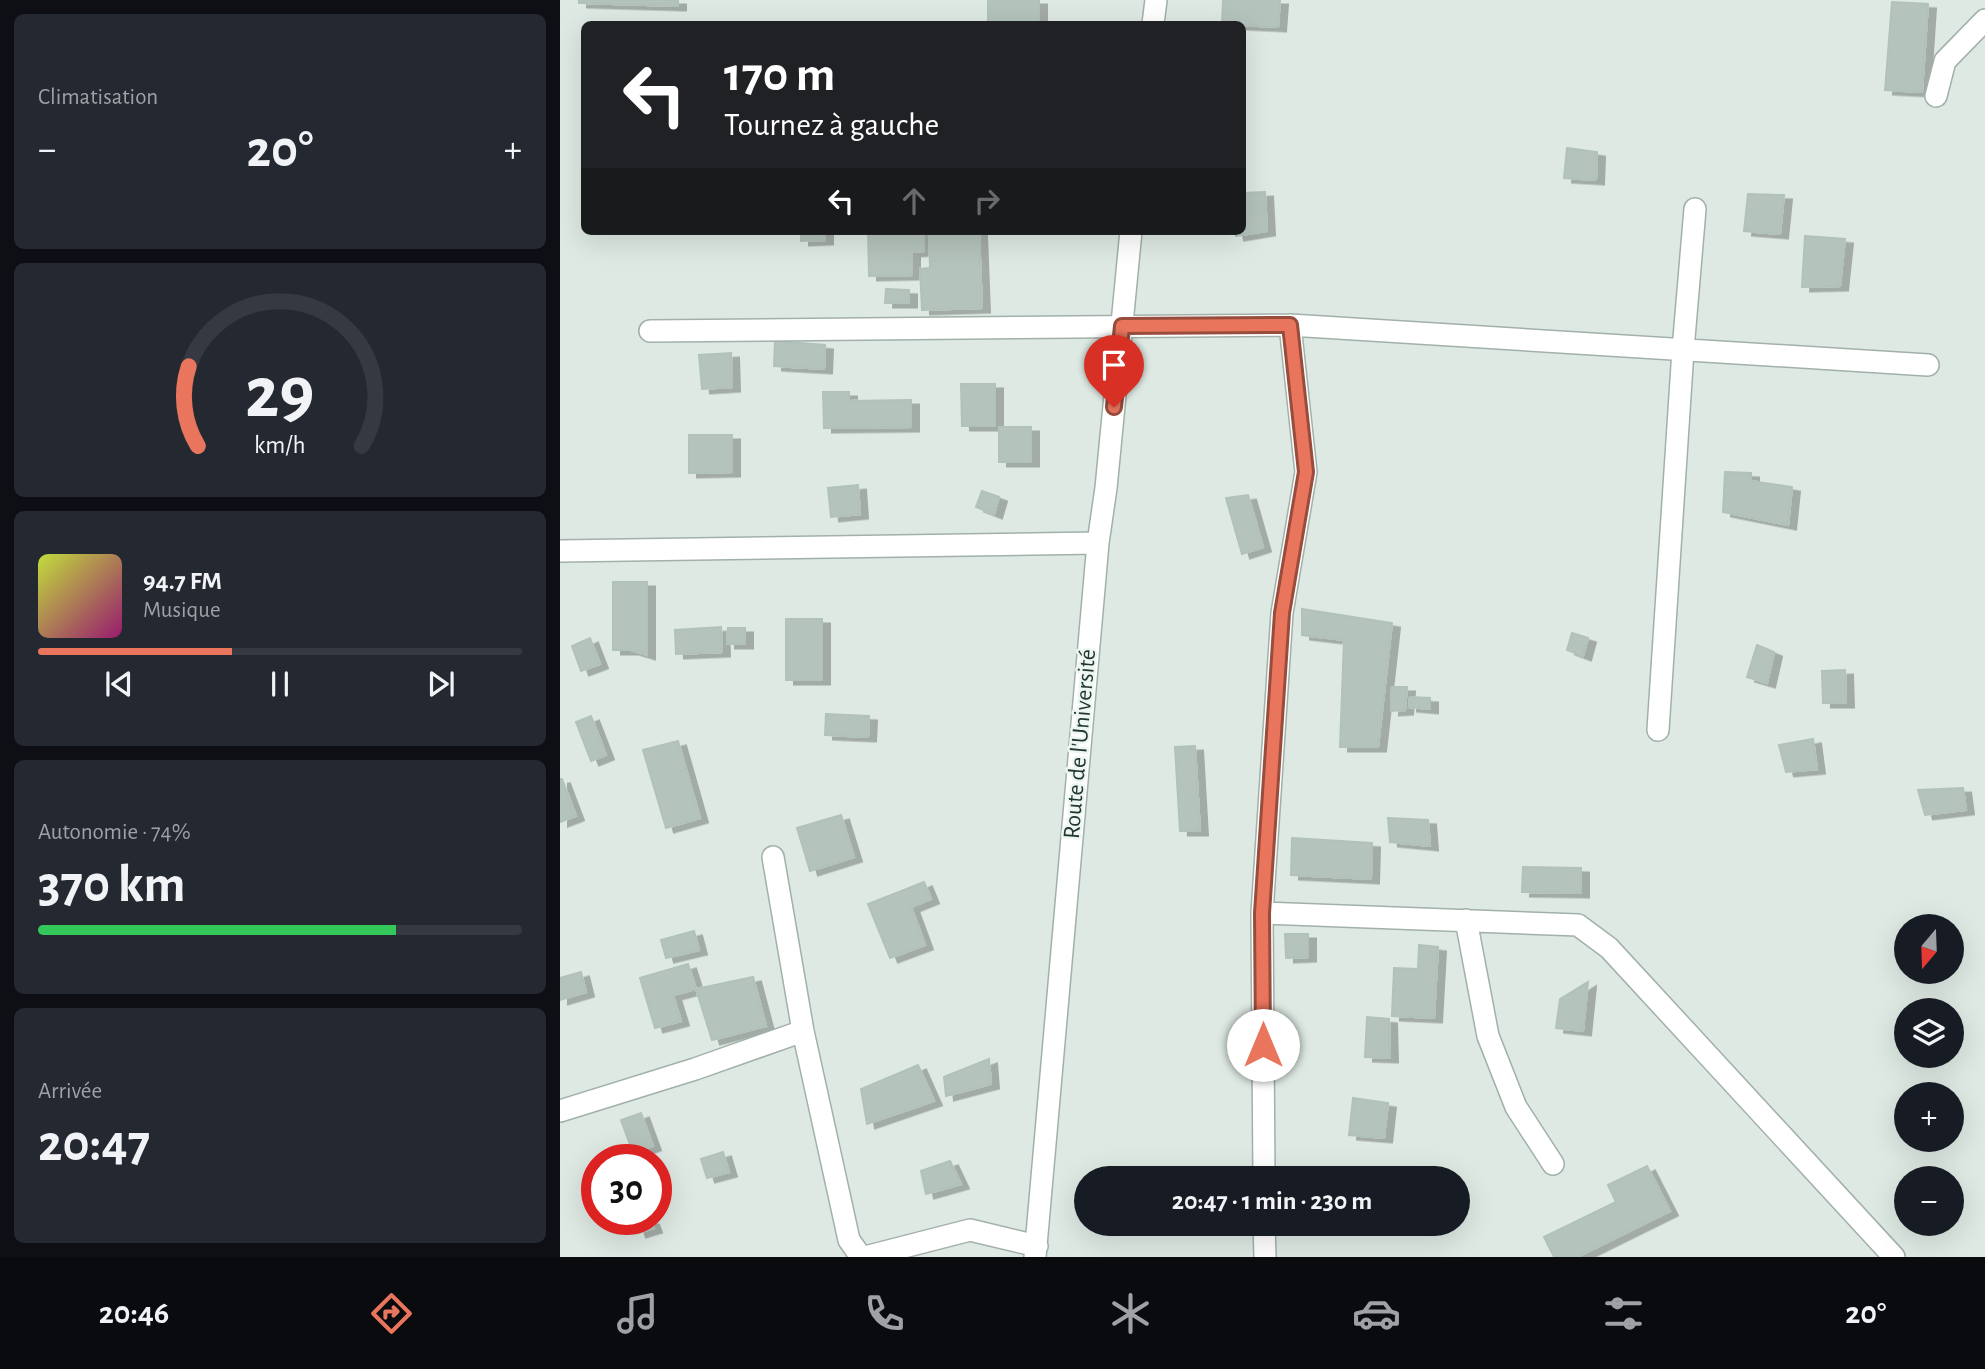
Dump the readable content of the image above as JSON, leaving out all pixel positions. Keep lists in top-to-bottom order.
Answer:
{
  "streets": {
    "street": ["Route de l'Université"]
  },
  "north": "bottom",
  "page": {
    "tile": [
      "Climatisation",
      ["Autonomie · 74%", "370 km"],
      ["Arrivée", "20:47"]
    ],
    "turn": ["170 m", "Tournez à gauche"],
    "heat": ["−", "20°", "+"],
    "song": ["94.7 FM", "Musique"],
    "map_buttons": ["+", "−"],
    "limit": "30",
    "trip": "20:47 · 1 min · 230 m",
    "tabs": ["20:46", "20°"],
    "gauge": ["29", "km/h"]
  }
}
